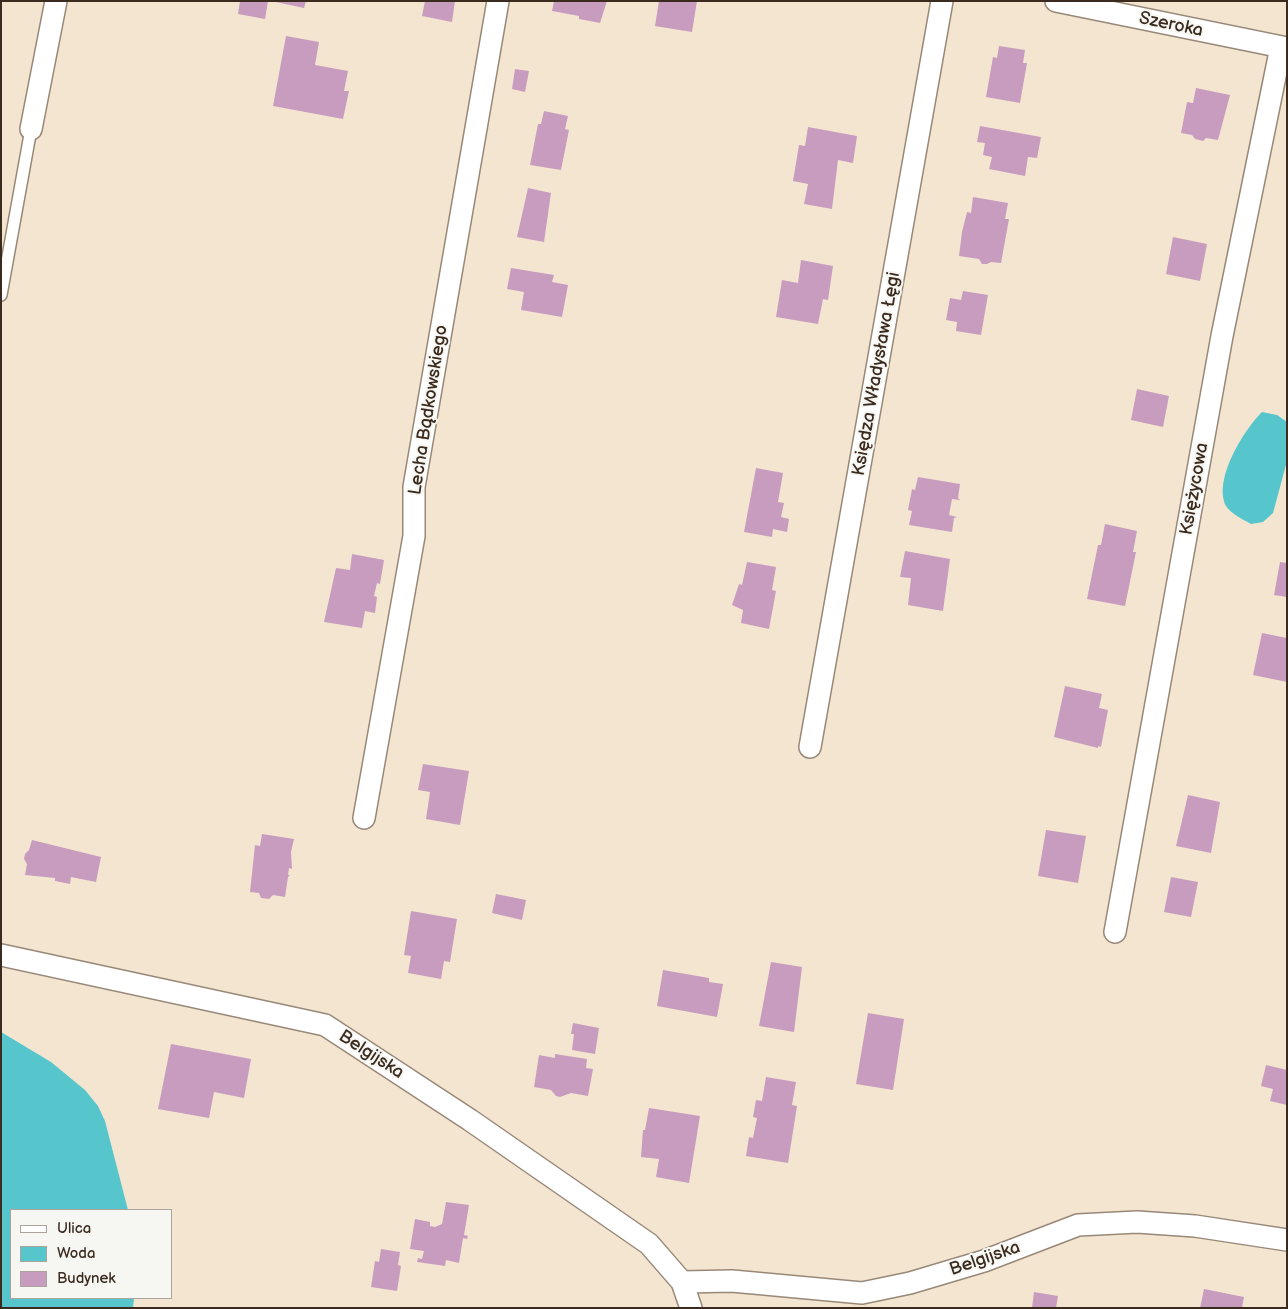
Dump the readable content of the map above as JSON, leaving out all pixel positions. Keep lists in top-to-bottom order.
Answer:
{
  "streets": {
    "street": [
      "Szeroka",
      "Księdza Władysława Łęgi",
      "Lecha Bądkowskiego",
      "Księżycowa",
      "Belgijska"
    ]
  },
  "crossings": [
    ["Szeroka", "Księżycowa"]
  ],
  "legend": ["Ulica", "Woda", "Budynek"]
}
